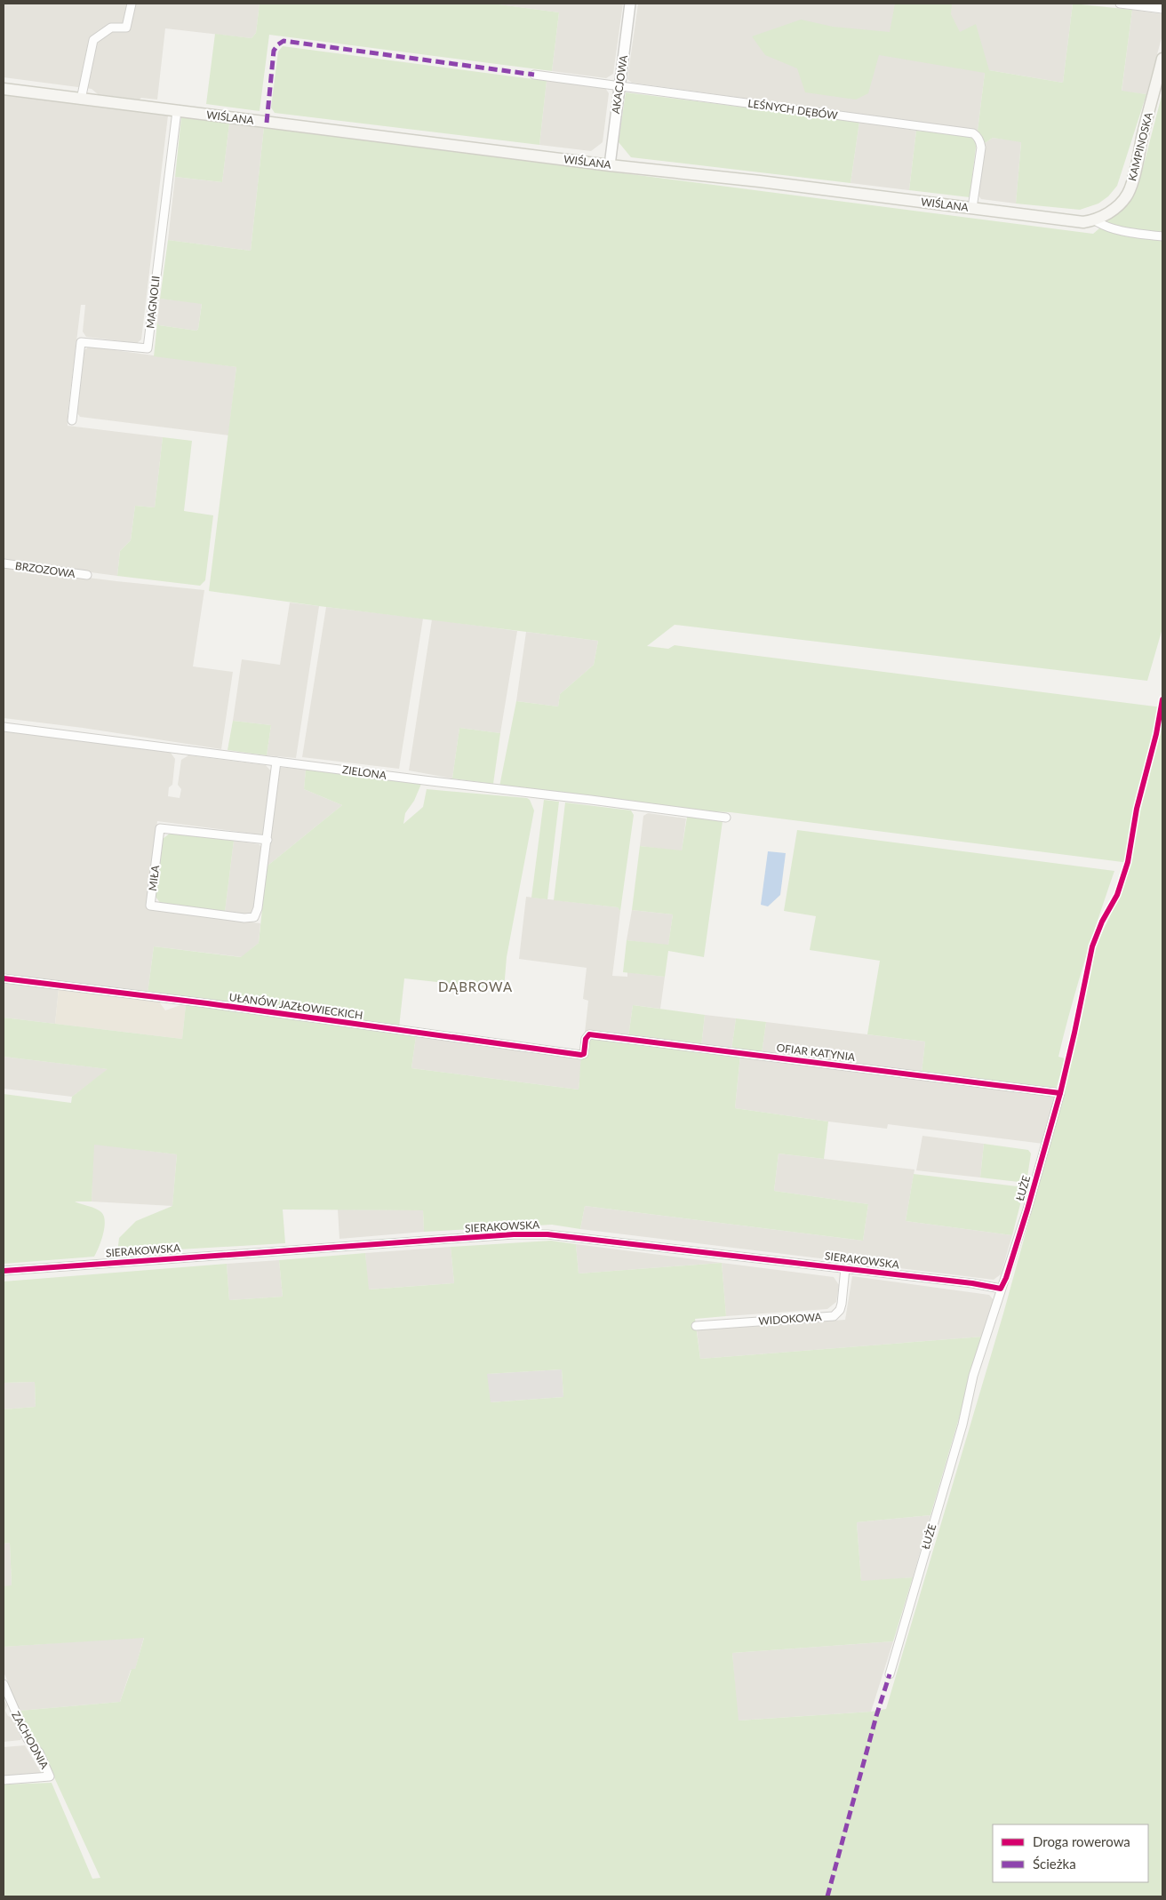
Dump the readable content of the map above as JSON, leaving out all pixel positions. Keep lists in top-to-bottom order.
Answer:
{
  "streets": {
    "main road": ["WIŚLANA", "KAMPINOSKA"],
    "street": [
      "AKACJOWA",
      "LEŚNYCH DĘBÓW",
      "MAGNOLII",
      "BRZOZOWA",
      "ZIELONA",
      "MIŁA",
      "UŁANÓW JAZŁOWIECKICH",
      "OFIAR KATYNIA",
      "ŁUŻE",
      "SIERAKOWSKA",
      "WIDOKOWA",
      "ZACHODNIA"
    ]
  },
  "crossings": [
    ["AKACJOWA", "LEŚNYCH DĘBÓW"],
    ["AKACJOWA", "WIŚLANA"],
    ["LEŚNYCH DĘBÓW", "WIŚLANA"],
    ["WIŚLANA", "KAMPINOSKA"],
    ["WIŚLANA", "MAGNOLII"],
    ["ZIELONA", "MIŁA"],
    ["UŁANÓW JAZŁOWIECKICH", "OFIAR KATYNIA"],
    ["OFIAR KATYNIA", "ŁUŻE"],
    ["ŁUŻE", "SIERAKOWSKA"],
    ["SIERAKOWSKA", "WIDOKOWA"]
  ],
  "districts": ["DĄBROWA"],
  "legend": ["Droga rowerowa", "Ścieżka"]
}
